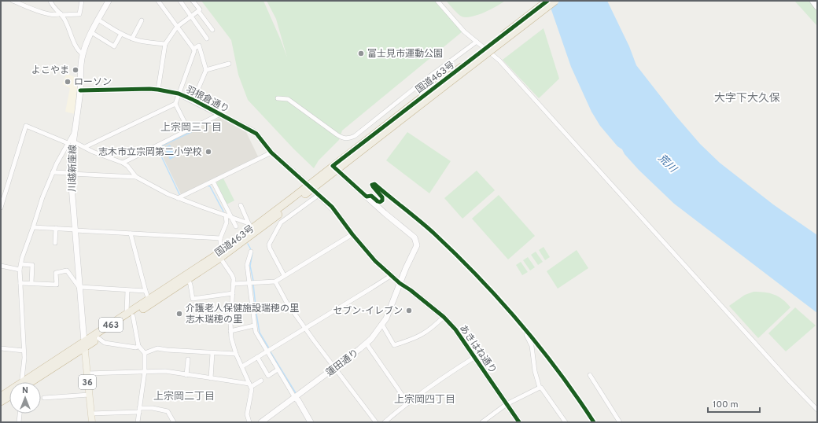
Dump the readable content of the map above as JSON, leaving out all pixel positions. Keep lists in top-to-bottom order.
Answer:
{
  "streets": {
    "highway": ["国道463号", "463"],
    "main road": [
      "羽根倉通り",
      "川越新座線",
      "あきはね通り",
      "蓮田通り",
      "36"
    ]
  },
  "crossings": [
    ["国道463号", "川越新座線"],
    ["国道463号", "蓮田通り"],
    ["国道463号", "36"],
    ["羽根倉通り", "川越新座線"],
    ["川越新座線", "36"],
    ["あきはね通り", "蓮田通り"]
  ],
  "districts": [
    "大字下大久保",
    "上宗岡三丁目",
    "上宗岡二丁目",
    "上宗岡四丁目"
  ],
  "water": ["荒川"],
  "places": [
    "富士見市運動公園",
    "よこやま",
    "ローソン",
    "志木市立宗岡第二小学校",
    "セブン-イレブン",
    "介護老人保健施設瑞穂の里 志木瑞穂の里"
  ],
  "scale_bar": "100 m",
  "north": "top"
}
